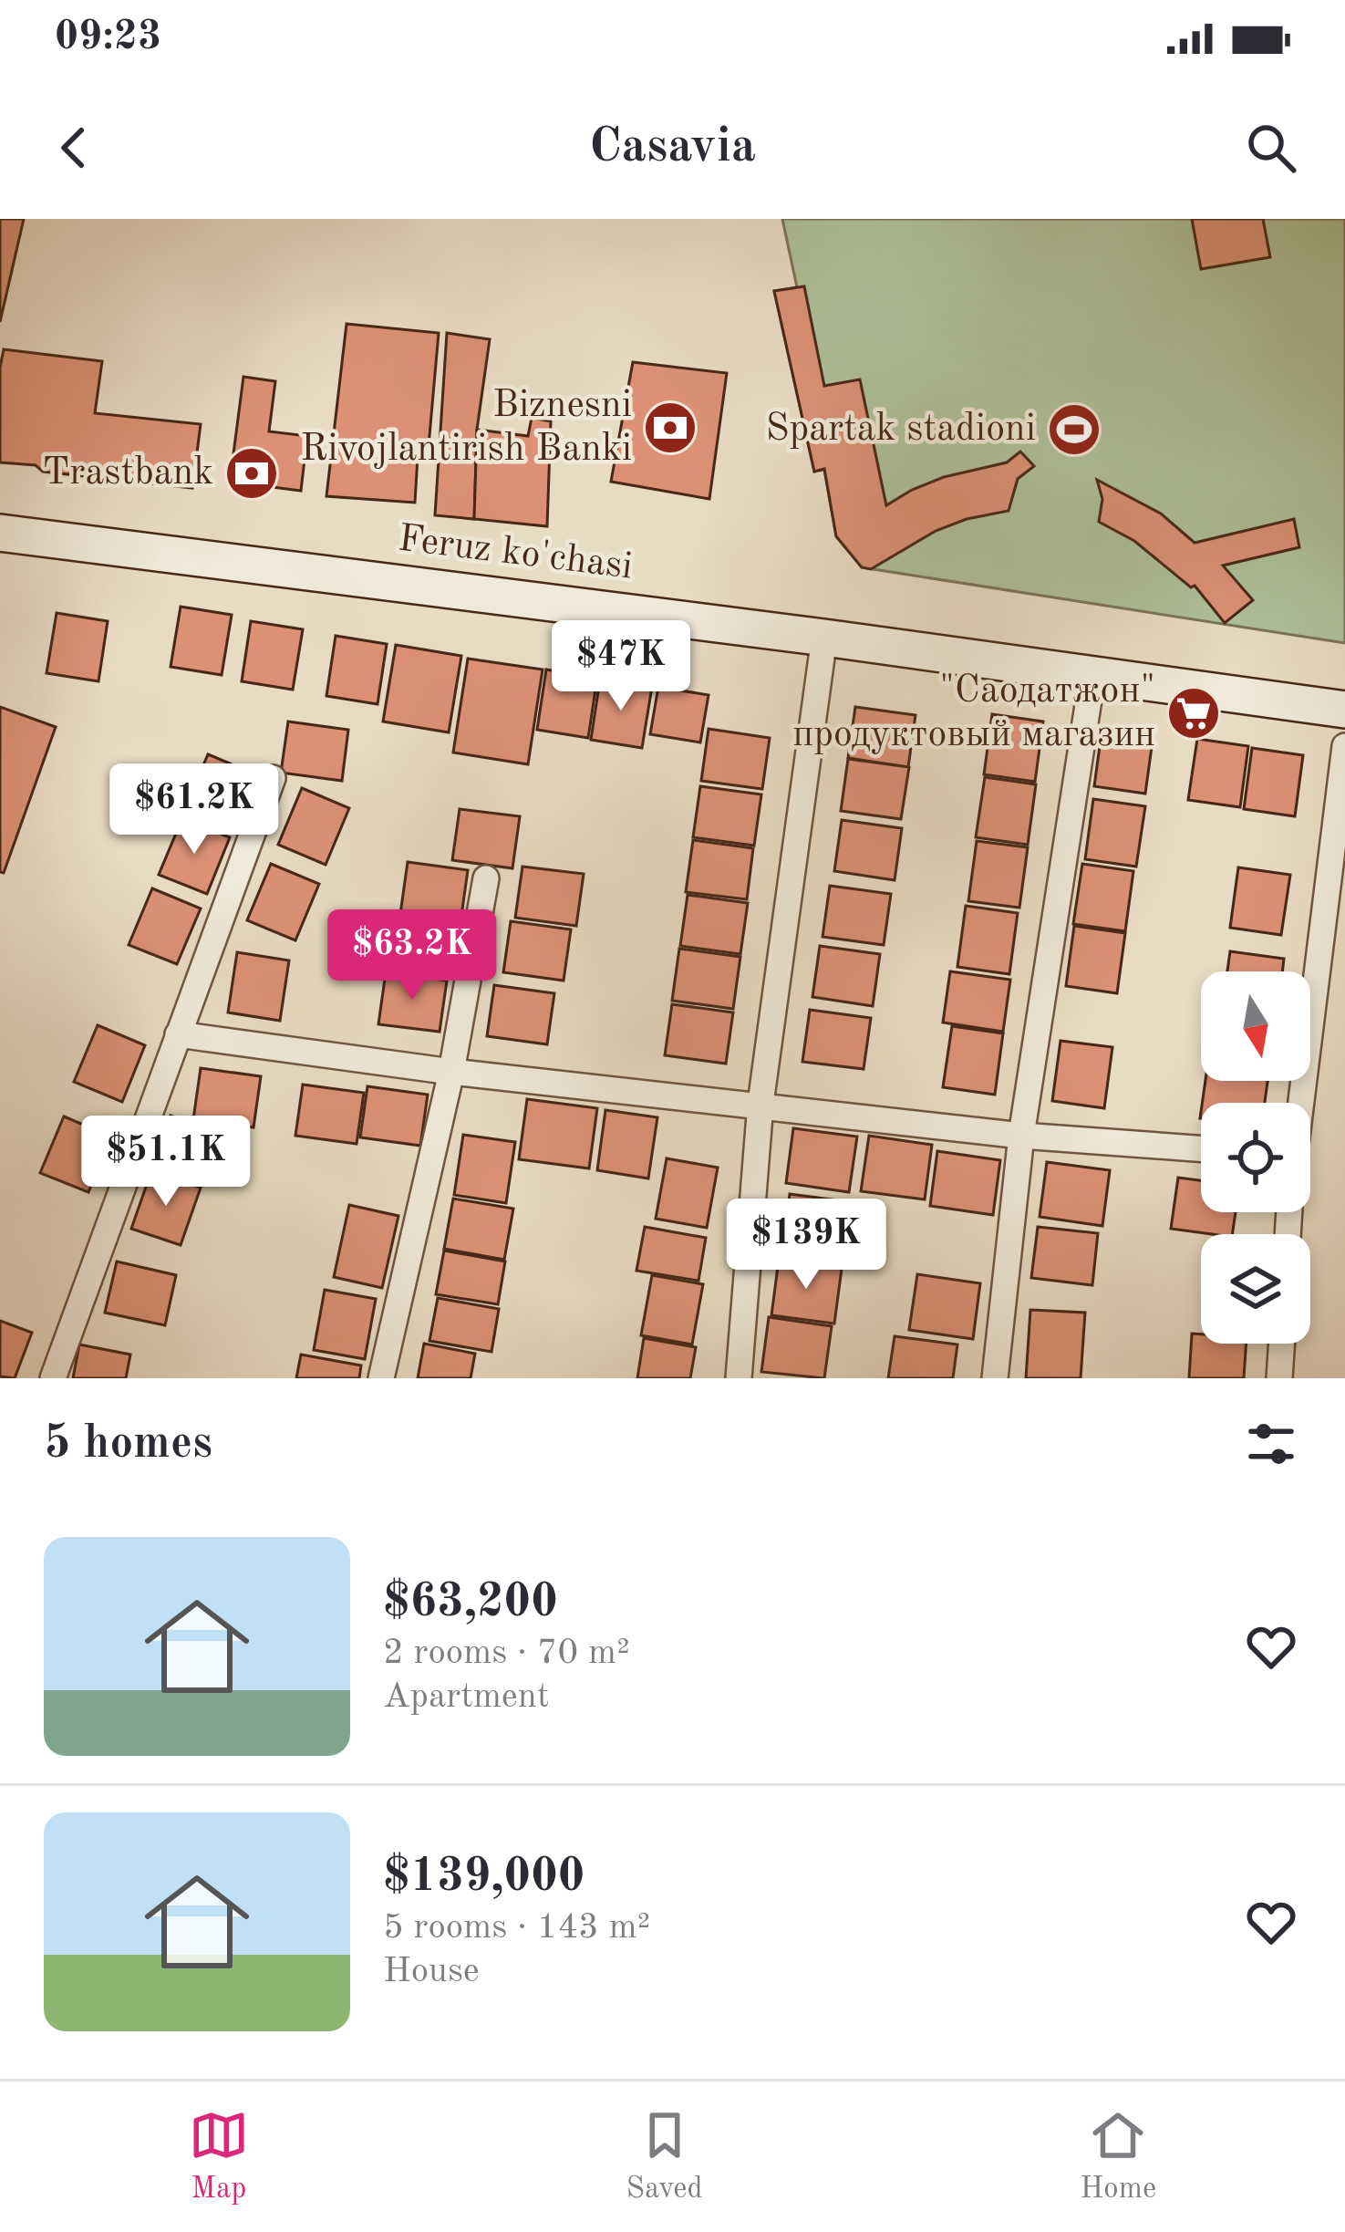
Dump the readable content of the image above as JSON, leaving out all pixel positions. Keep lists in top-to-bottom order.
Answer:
{
  "streets": {
    "main road": ["Feruz ko'chasi"]
  },
  "places": {
    "bank": ["Biznesni Rivojlantirish Banki", "Trastbank"],
    "sports": ["Spartak stadioni"],
    "supermarket": ["\"Саодатжон\" продуктовый магазин"]
  },
  "north": "bottom",
  "page": {
    "status": "09:23",
    "header": "Casavia",
    "price": [
      "$47K",
      "$61.2K",
      "$63.2K",
      "$51.1K",
      "$139K"
    ],
    "heading": "5 homes",
    "list": [
      {
        "name": "$63,200",
        "note": "2 rooms · 70 m² · Apartment"
      },
      {
        "name": "$139,000",
        "note": "5 rooms · 143 m² · House"
      }
    ],
    "tabs": ["Map", "Saved", "Home"]
  }
}
